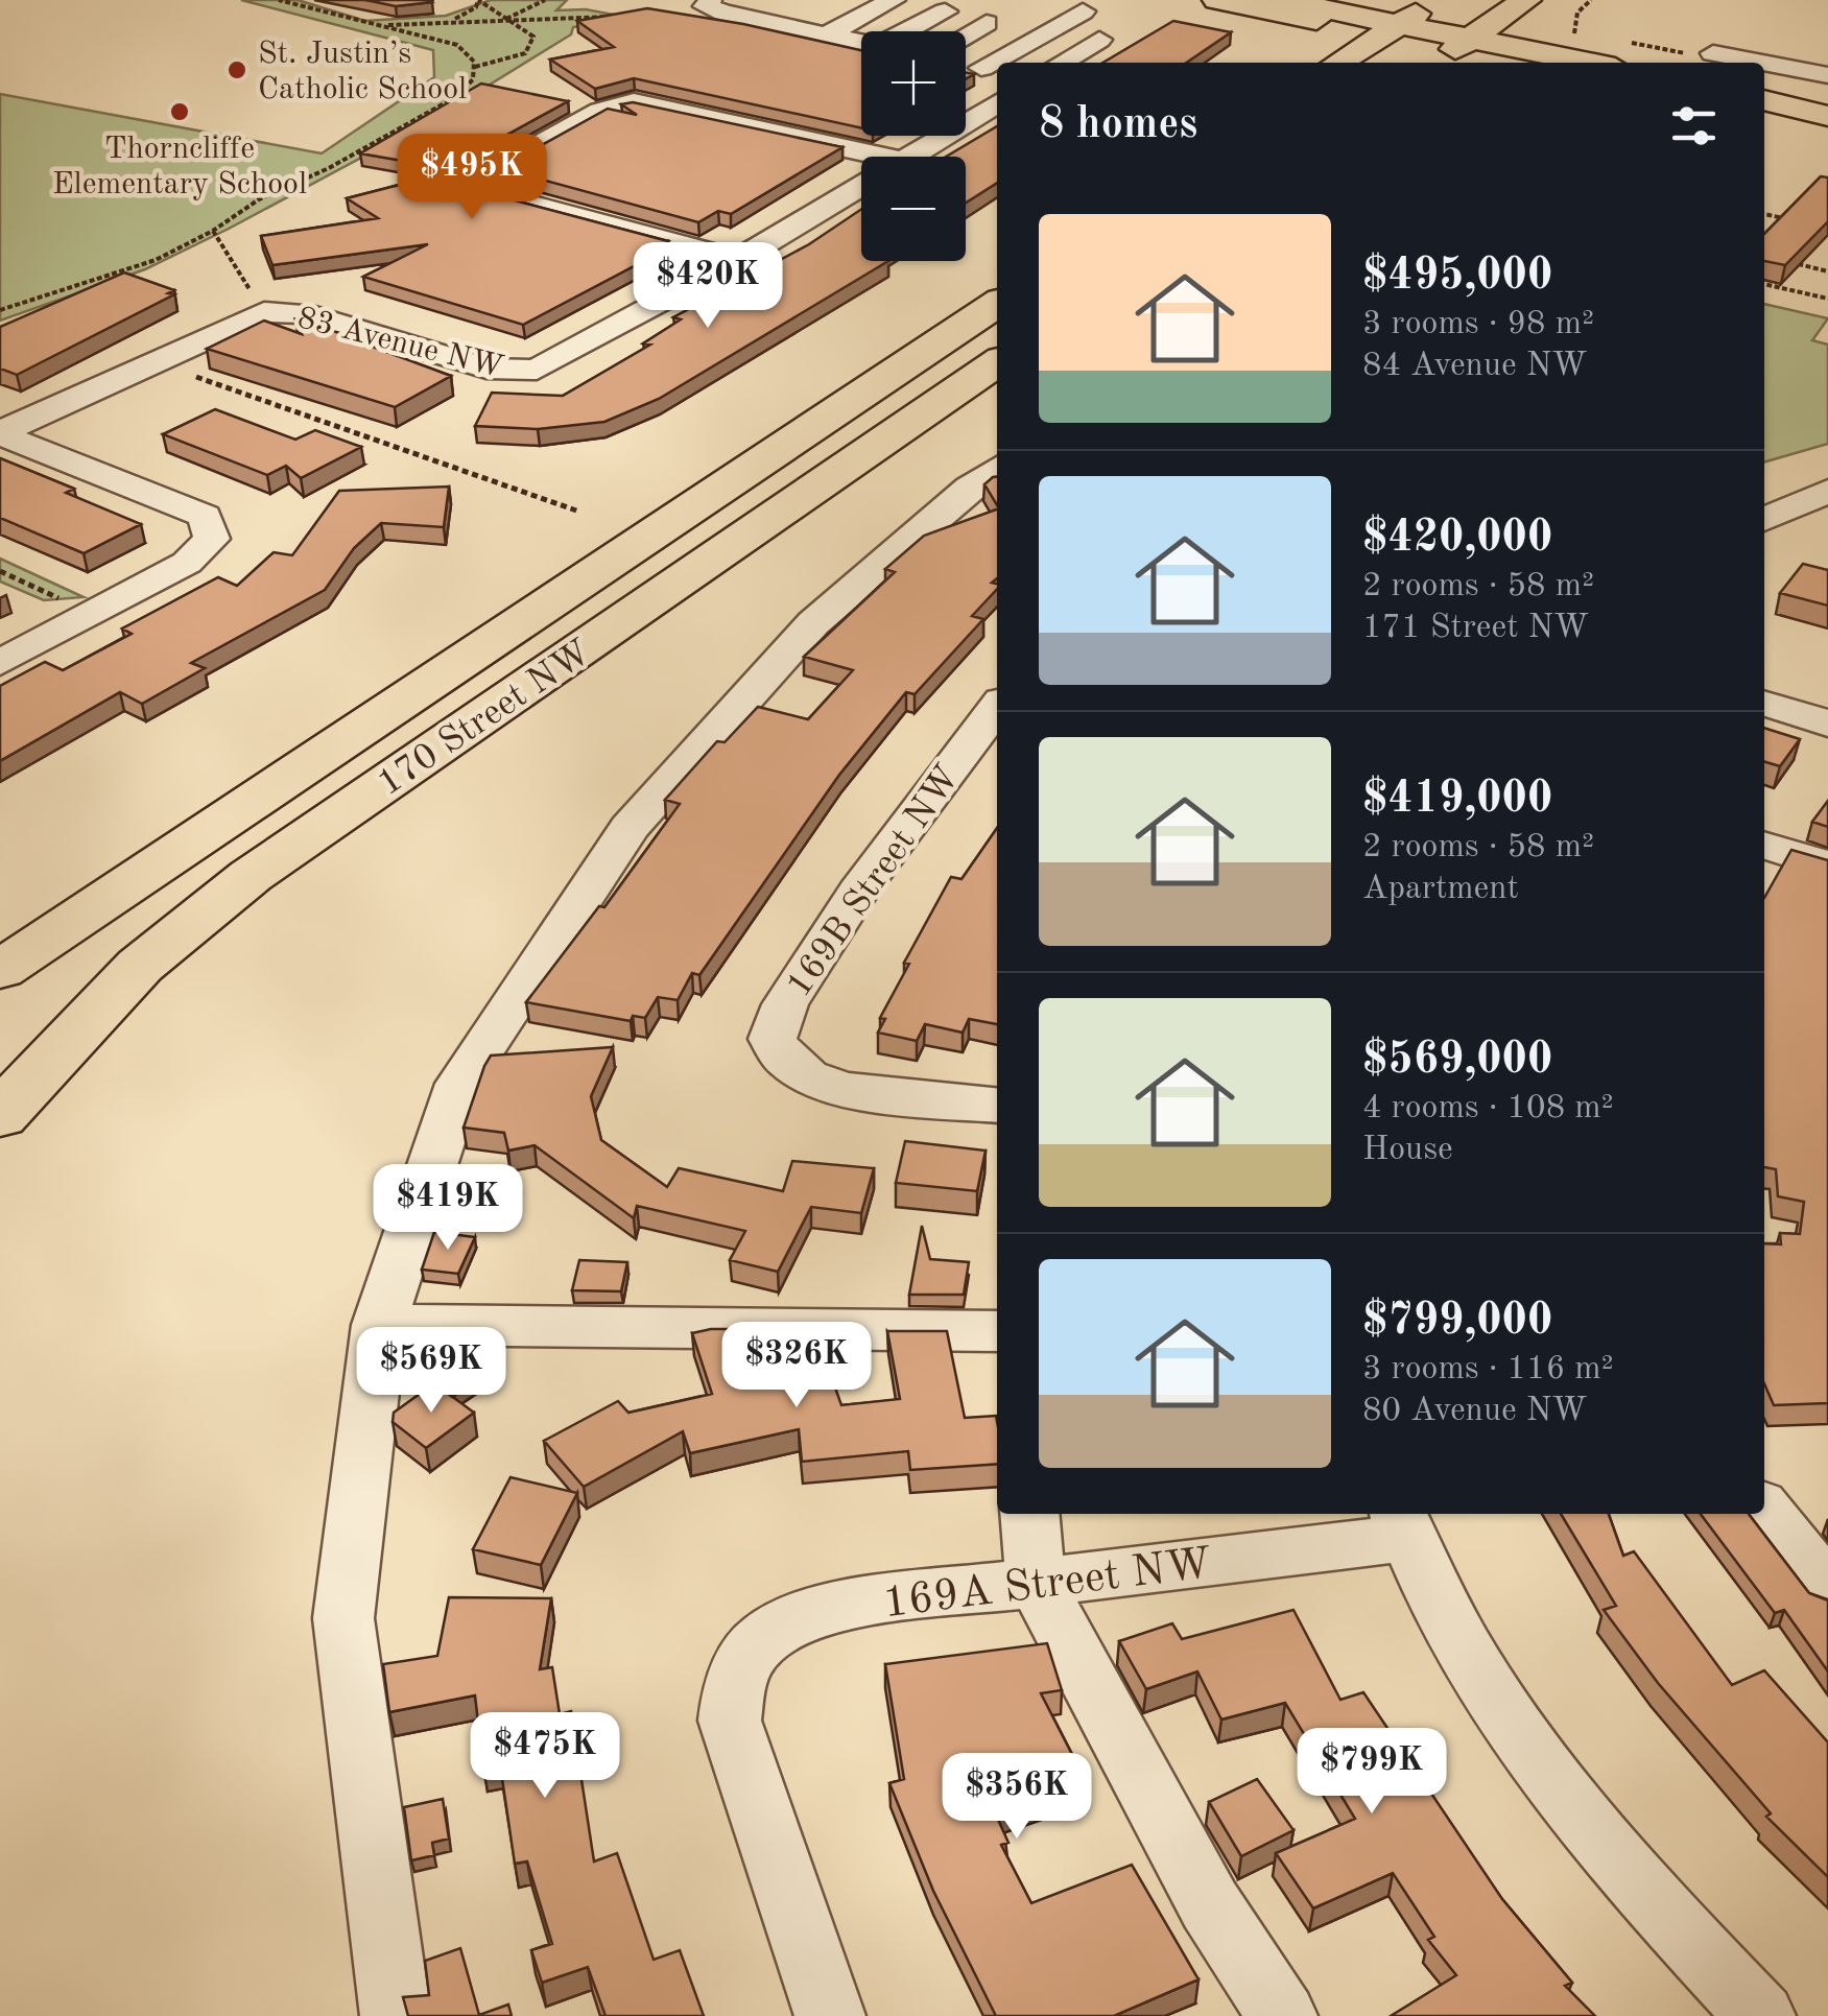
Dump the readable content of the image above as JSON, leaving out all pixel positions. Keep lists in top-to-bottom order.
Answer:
{
  "streets": {
    "main road": ["170 Street NW"],
    "street": ["83 Avenue NW", "169B Street NW", "169A Street NW"]
  },
  "places": ["St. Justin’s Catholic School", "Thorncliffe Elementary School"],
  "page": {
    "map_buttons": ["+", "−"],
    "heading": "8 homes",
    "price": [
      "$495K",
      "$420K",
      "$419K",
      "$326K",
      "$569K",
      "$475K",
      "$799K",
      "$356K"
    ],
    "list": [
      {
        "name": "$495,000",
        "note": "3 rooms · 98 m² · 84 Avenue NW"
      },
      {
        "name": "$420,000",
        "note": "2 rooms · 58 m² · 171 Street NW"
      },
      {
        "name": "$419,000",
        "note": "2 rooms · 58 m² · Apartment"
      },
      {
        "name": "$569,000",
        "note": "4 rooms · 108 m² · House"
      },
      {
        "name": "$799,000",
        "note": "3 rooms · 116 m² · 80 Avenue NW"
      }
    ]
  }
}
